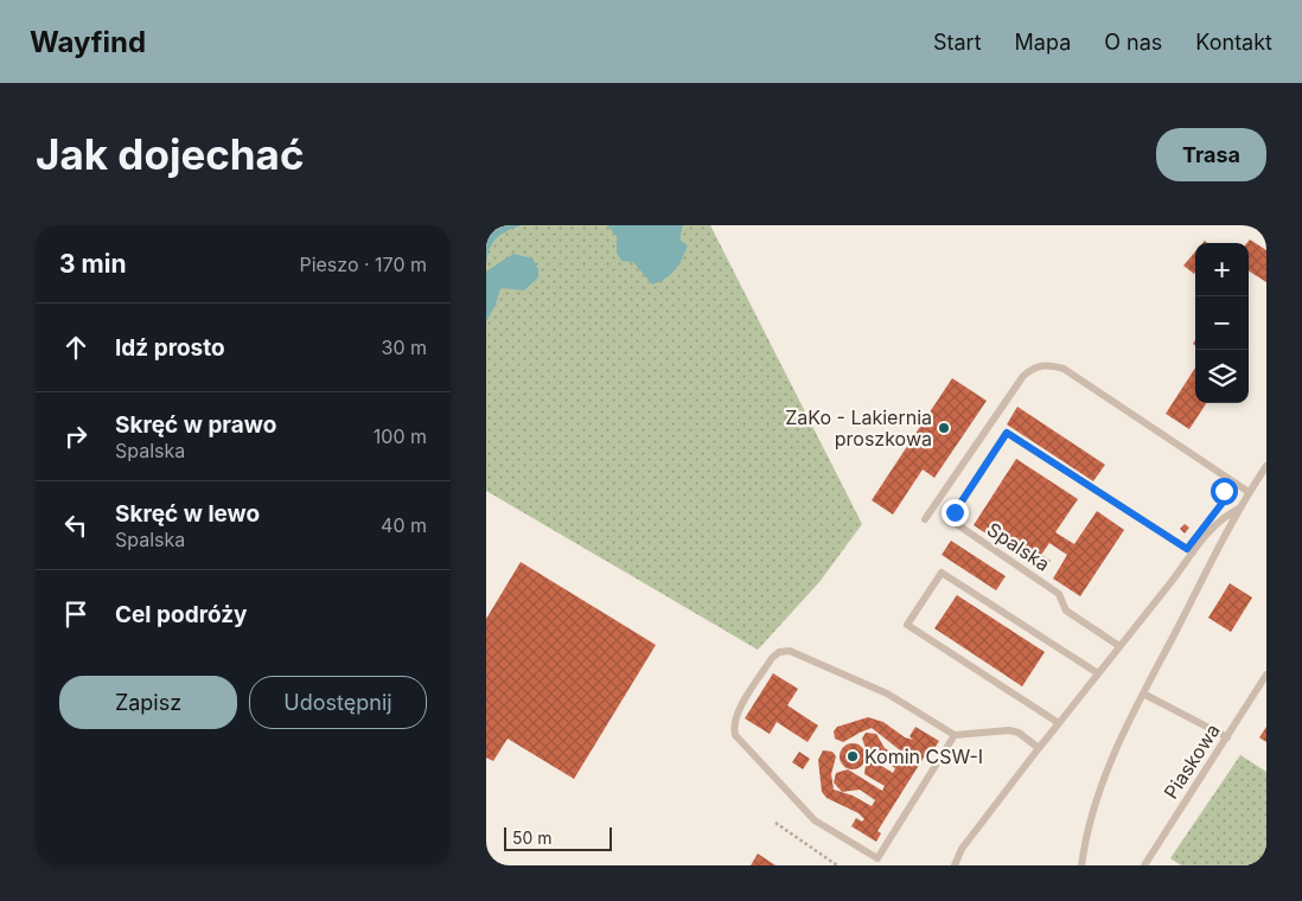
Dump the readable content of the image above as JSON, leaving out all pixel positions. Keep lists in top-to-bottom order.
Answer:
{
  "streets": {
    "lane": ["Spalska", "Piaskowa"]
  },
  "places": ["ZaKo - Lakiernia proszkowa", "Komin CSW-I"],
  "scale_bar": "50 m",
  "page": {
    "header": "Wayfind",
    "nav": [
      "Start",
      "Mapa",
      "O nas",
      "Kontakt"
    ],
    "buttons": [
      "Trasa",
      ["Zapisz", "Udostępnij"]
    ],
    "title": "Jak dojechać",
    "heading": ["3 min", "Pieszo · 170 m"],
    "map_buttons": ["+", "−"],
    "list": [
      ["Idź prosto", "30 m"],
      ["Skręć w prawo", "Spalska", "100 m"],
      ["Skręć w lewo", "Spalska", "40 m"],
      "Cel podróży"
    ],
    "scale": "50 m"
  }
}
